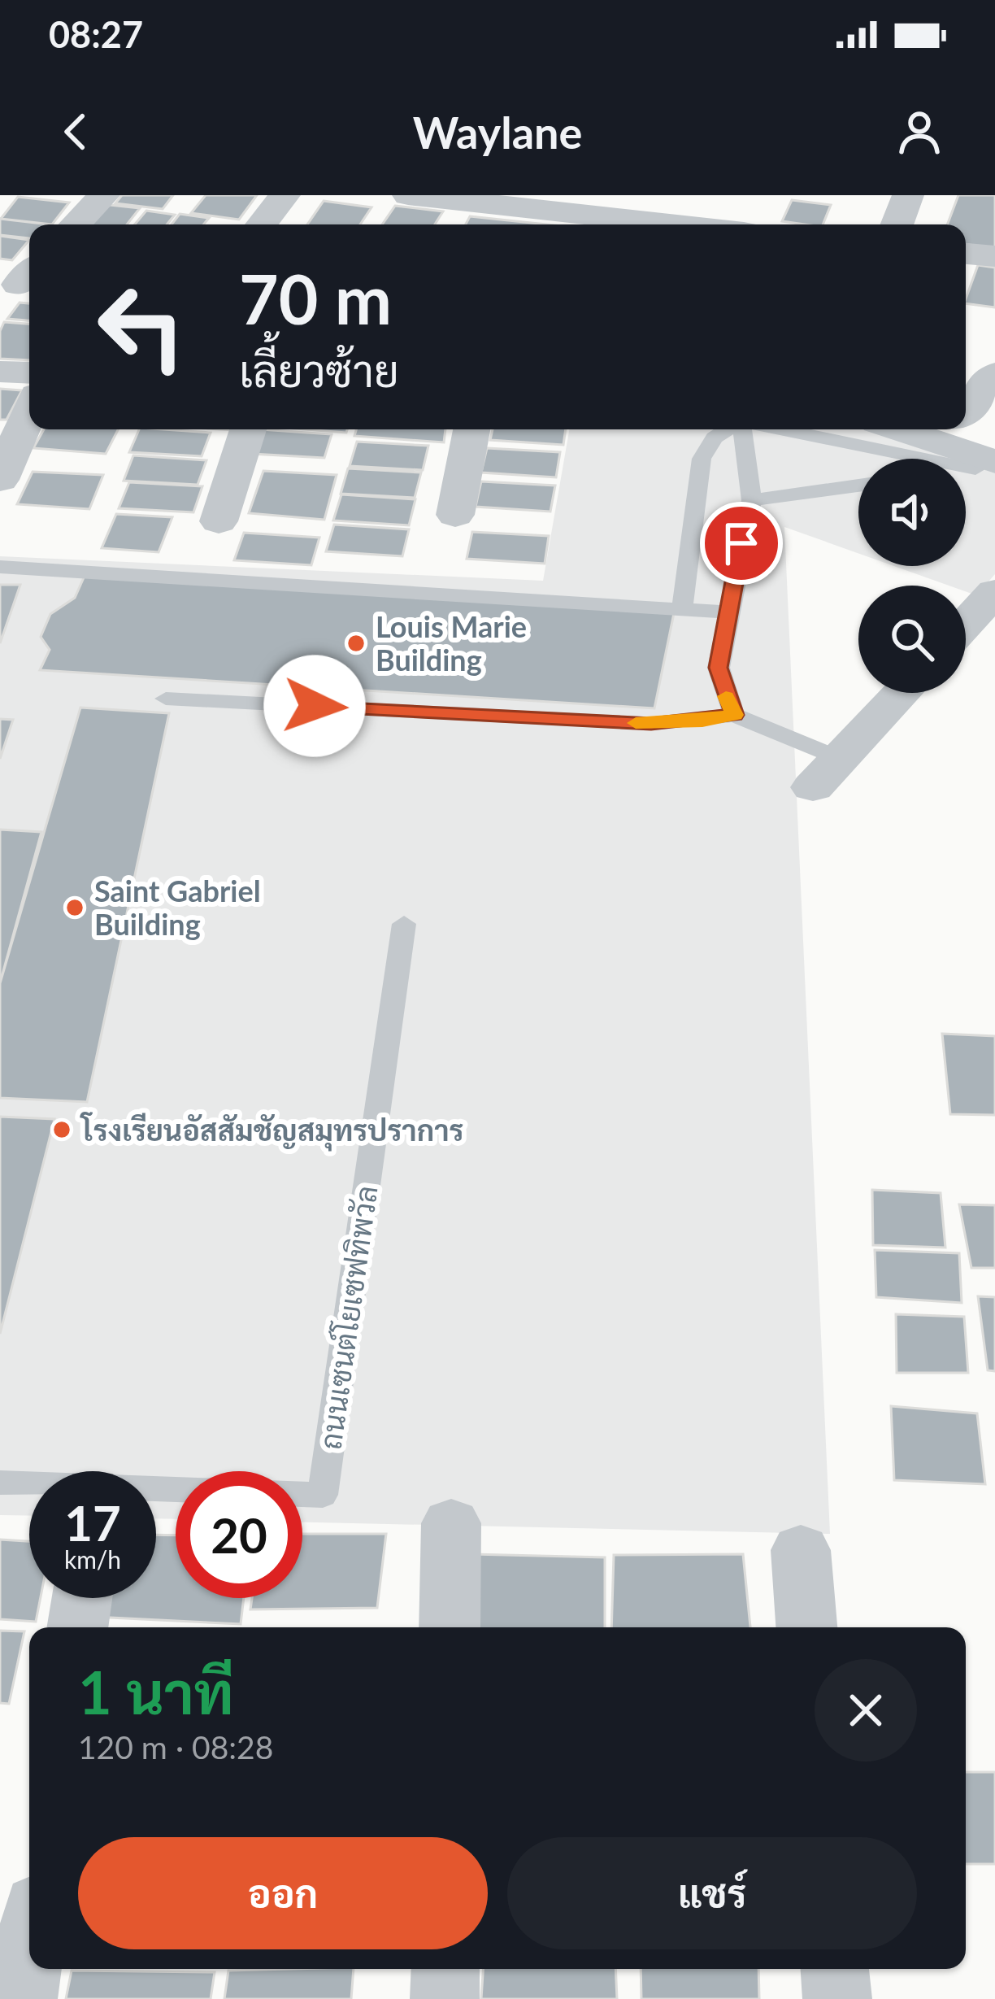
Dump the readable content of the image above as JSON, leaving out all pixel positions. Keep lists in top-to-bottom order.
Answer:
{
  "streets": {
    "lane": ["ถนนเซนต์โยเซฟทิพวัล"]
  },
  "places": ["Louis Marie Building", "Saint Gabriel Building", "โรงเรียนอัสสัมชัญสมุทรปราการ"],
  "page": {
    "status": "08:27",
    "header": "Waylane",
    "turn": ["70 m", "เลี้ยวซ้าย"],
    "speed": "17 km/h",
    "limit": "20",
    "heading": ["1 นาที", "120 m · 08:28"],
    "buttons": ["ออก", "แชร์"]
  }
}
